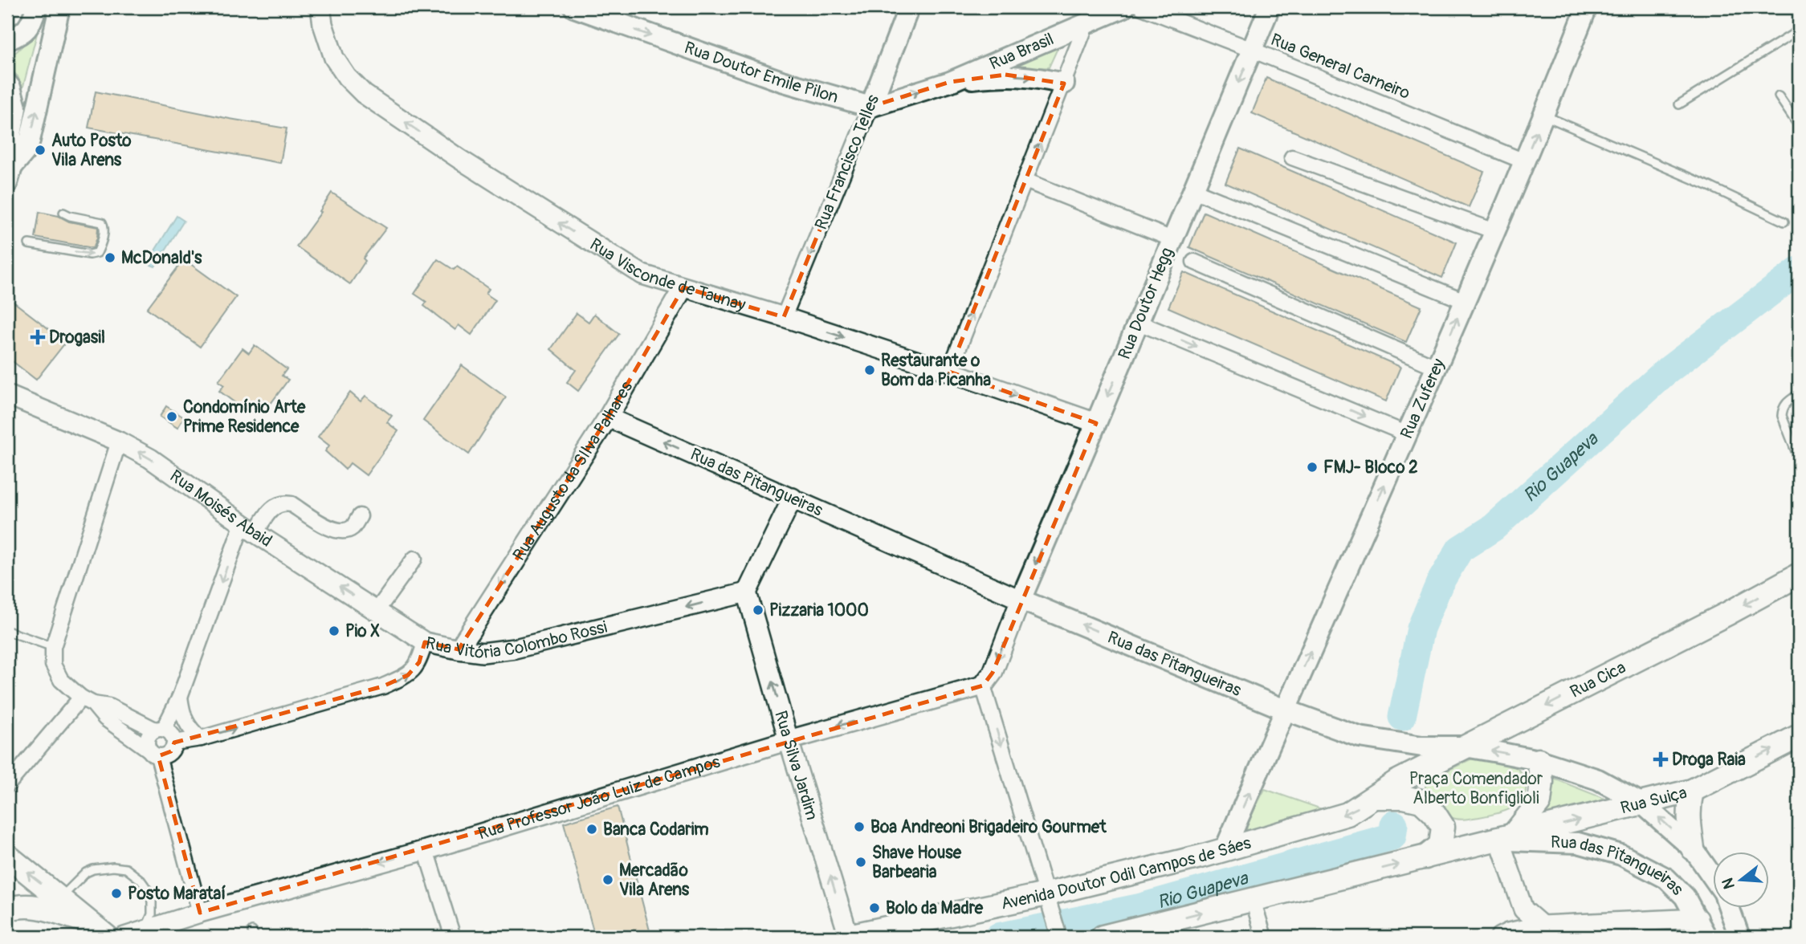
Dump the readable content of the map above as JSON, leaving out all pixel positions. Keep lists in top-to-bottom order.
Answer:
{
  "streets": {
    "main road": [
      "Rua Brasil",
      "Rua Doutor Emile Pilon",
      "Rua Francisco Telles",
      "Rua Doutor Hegg",
      "Rua Zuferey",
      "Rua das Pitangueiras",
      "Rua Cica",
      "Rua Suiça",
      "Avenida Doutor Odil Campos de Sáes"
    ],
    "street": [
      "Rua General Carneiro",
      "Rua Visconde de Taunay",
      "Rua Augusto da SIlva Palhares",
      "Rua Moisés Abaid",
      "Rua Vitória Colombo Rossi",
      "Rua Silva Jardim",
      "Rua Professor João Luiz de Campos"
    ]
  },
  "crossings": [
    ["Rua General Carneiro", "Rua Doutor Hegg"],
    ["Rua General Carneiro", "Rua Zuferey"],
    ["Rua Doutor Emile Pilon", "Rua Francisco Telles"],
    ["Rua Francisco Telles", "Rua Visconde de Taunay"],
    ["Rua Visconde de Taunay", "Rua Doutor Hegg"],
    ["Rua Visconde de Taunay", "Rua Augusto da SIlva Palhares"],
    ["Rua Doutor Hegg", "Rua das Pitangueiras"],
    ["Rua Zuferey", "Rua das Pitangueiras"],
    ["Rua Zuferey", "Avenida Doutor Odil Campos de Sáes"],
    ["Rua Augusto da SIlva Palhares", "Rua das Pitangueiras"],
    ["Rua Augusto da SIlva Palhares", "Rua Vitória Colombo Rossi"],
    ["Rua das Pitangueiras", "Rua Cica"],
    ["Rua das Pitangueiras", "Rua Suiça"],
    ["Rua Moisés Abaid", "Rua Vitória Colombo Rossi"],
    ["Rua Vitória Colombo Rossi", "Rua Silva Jardim"],
    ["Rua Cica", "Avenida Doutor Odil Campos de Sáes"],
    ["Rua Silva Jardim", "Rua Professor João Luiz de Campos"],
    ["Rua Silva Jardim", "Avenida Doutor Odil Campos de Sáes"]
  ],
  "one_way": [
    "Rua Doutor Emile Pilon",
    "Rua Francisco Telles",
    "Rua Doutor Hegg",
    "Rua Zuferey",
    "Rua Augusto da SIlva Palhares",
    "Rua das Pitangueiras",
    "Rua Moisés Abaid",
    "Rua Cica",
    "Rua Silva Jardim",
    "Rua Professor João Luiz de Campos",
    "Rua Suiça"
  ],
  "water": ["Rio Guapeva"],
  "parks": ["Praça Comendador Alberto Bonfiglioli"],
  "places": {
    "other": [
      "Auto Posto Vila Arens",
      "McDonald's",
      "Restaurante o Bom da Picanha",
      "Condomínio Arte Prime Residence",
      "FMJ- Bloco 2",
      "Pizzaria 1000",
      "Pio X",
      "Boa Andreoni Brigadeiro Gourmet",
      "Banca Codarim",
      "Shave House Barbearia",
      "Mercadão Vila Arens",
      "Posto Marataí",
      "Bolo da Madre"
    ],
    "health": ["Drogasil", "Droga Raia"]
  },
  "north": "left"
}
